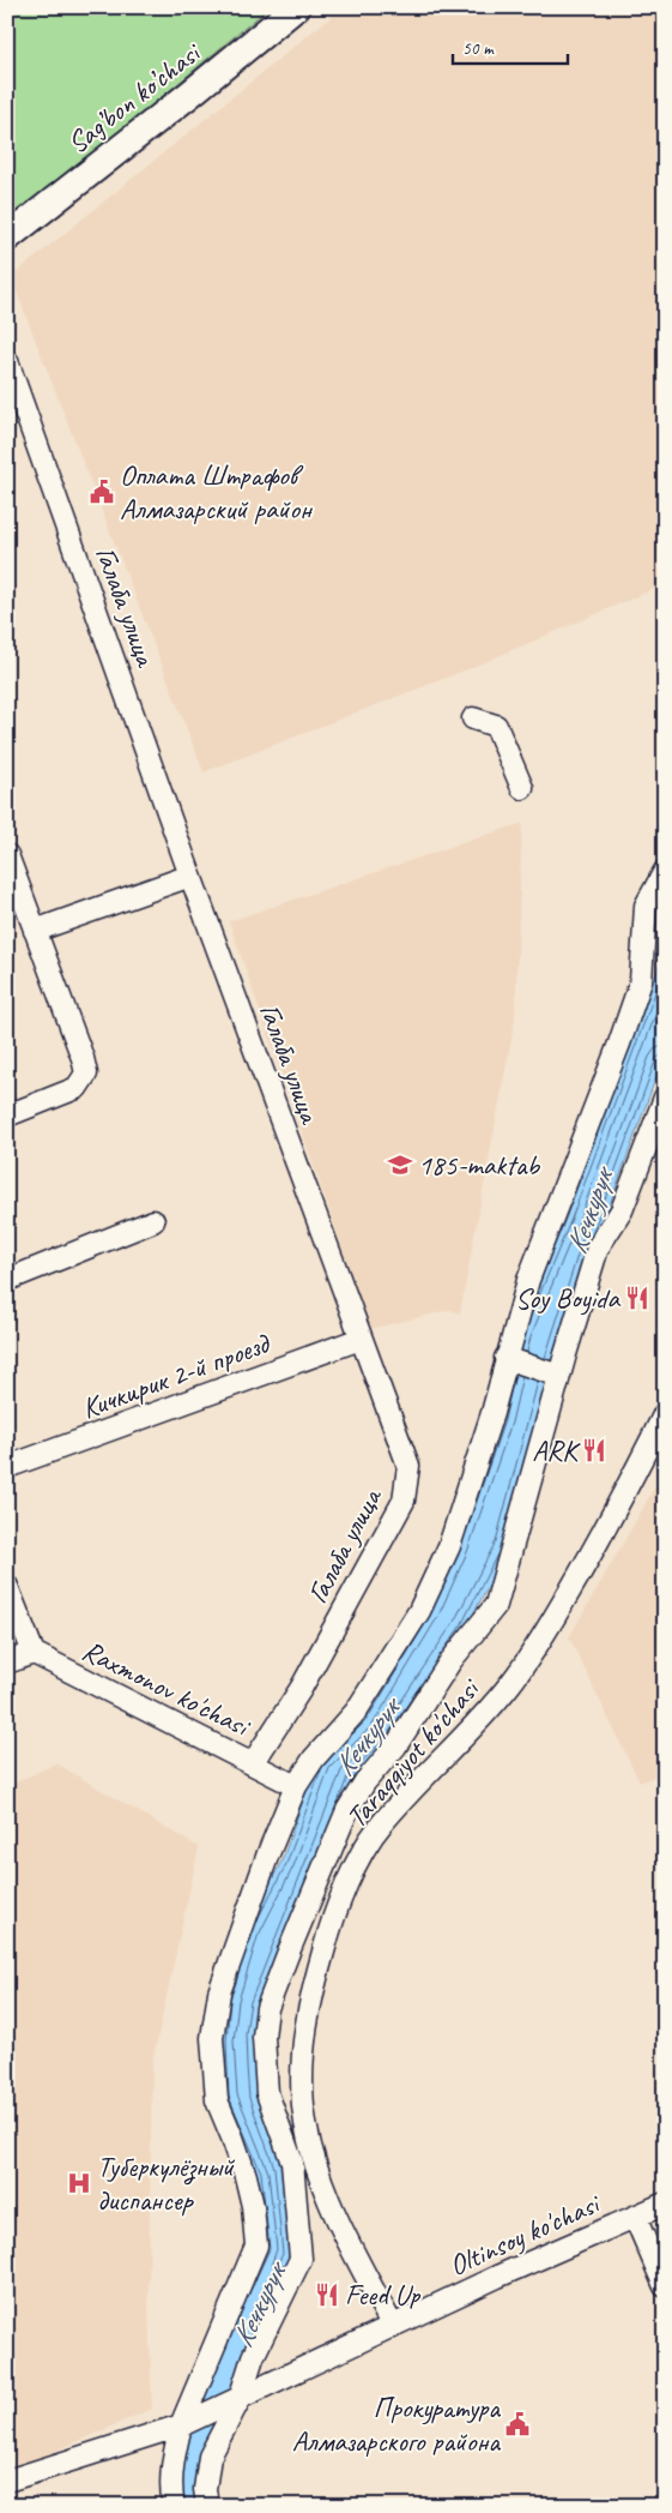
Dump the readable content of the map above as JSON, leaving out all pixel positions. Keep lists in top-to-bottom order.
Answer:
{
  "streets": {
    "main road": ["Sag’bon ko’chasi"],
    "street": [
      "Галаба улица",
      "Кичкирик 2-й проезд",
      "Raxmonov ko'chasi",
      "Taraqqiyot ko'chasi",
      "Oltinsoy ko'chasi"
    ]
  },
  "crossings": [
    ["Галаба улица", "Кичкирик 2-й проезд"],
    ["Галаба улица", "Raxmonov ko'chasi"],
    ["Taraqqiyot ko'chasi", "Oltinsoy ko'chasi"]
  ],
  "water": ["Кечкурук"],
  "places": {
    "public building": ["Оплата Штрафов Aлмазарский район", "Прокуратура Алмазарского района"],
    "school or university": ["185-maktab"],
    "restaurant": ["Soy Boyida", "ARK", "Feed Up"],
    "hospital": ["Туберкулёзный диспансер"]
  },
  "scale_bar": "50 m"
}
